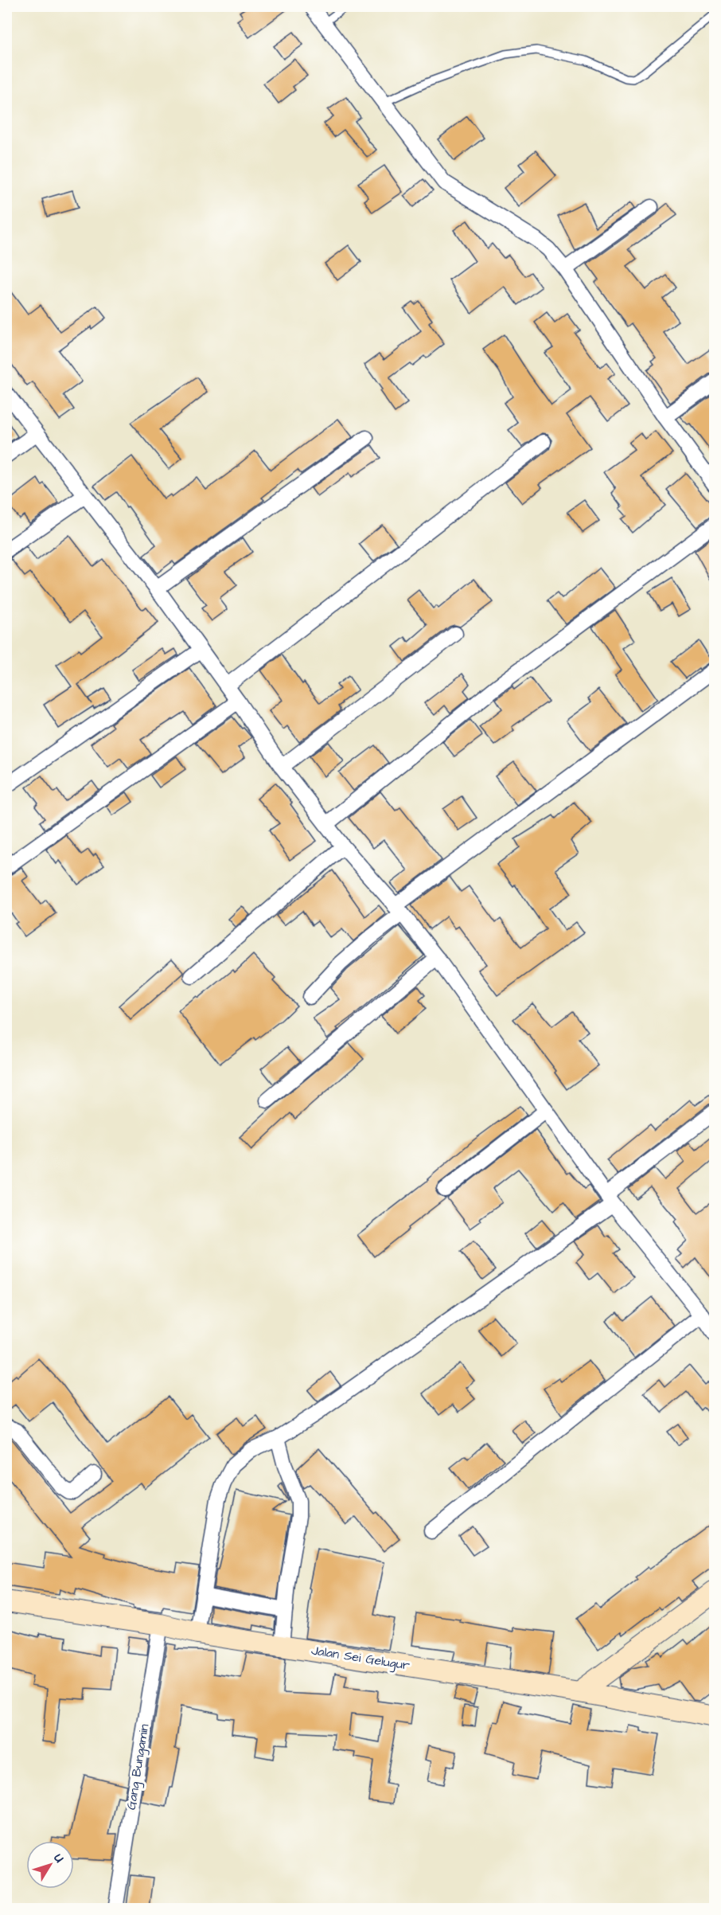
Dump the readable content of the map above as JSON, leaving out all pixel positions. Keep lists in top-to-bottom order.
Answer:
{
  "streets": {
    "main road": ["Jalan Sei Gelugur"],
    "street": ["Gang Bungamin"]
  },
  "crossings": [
    ["Jalan Sei Gelugur", "Gang Bungamin"]
  ],
  "north": "top right"
}
